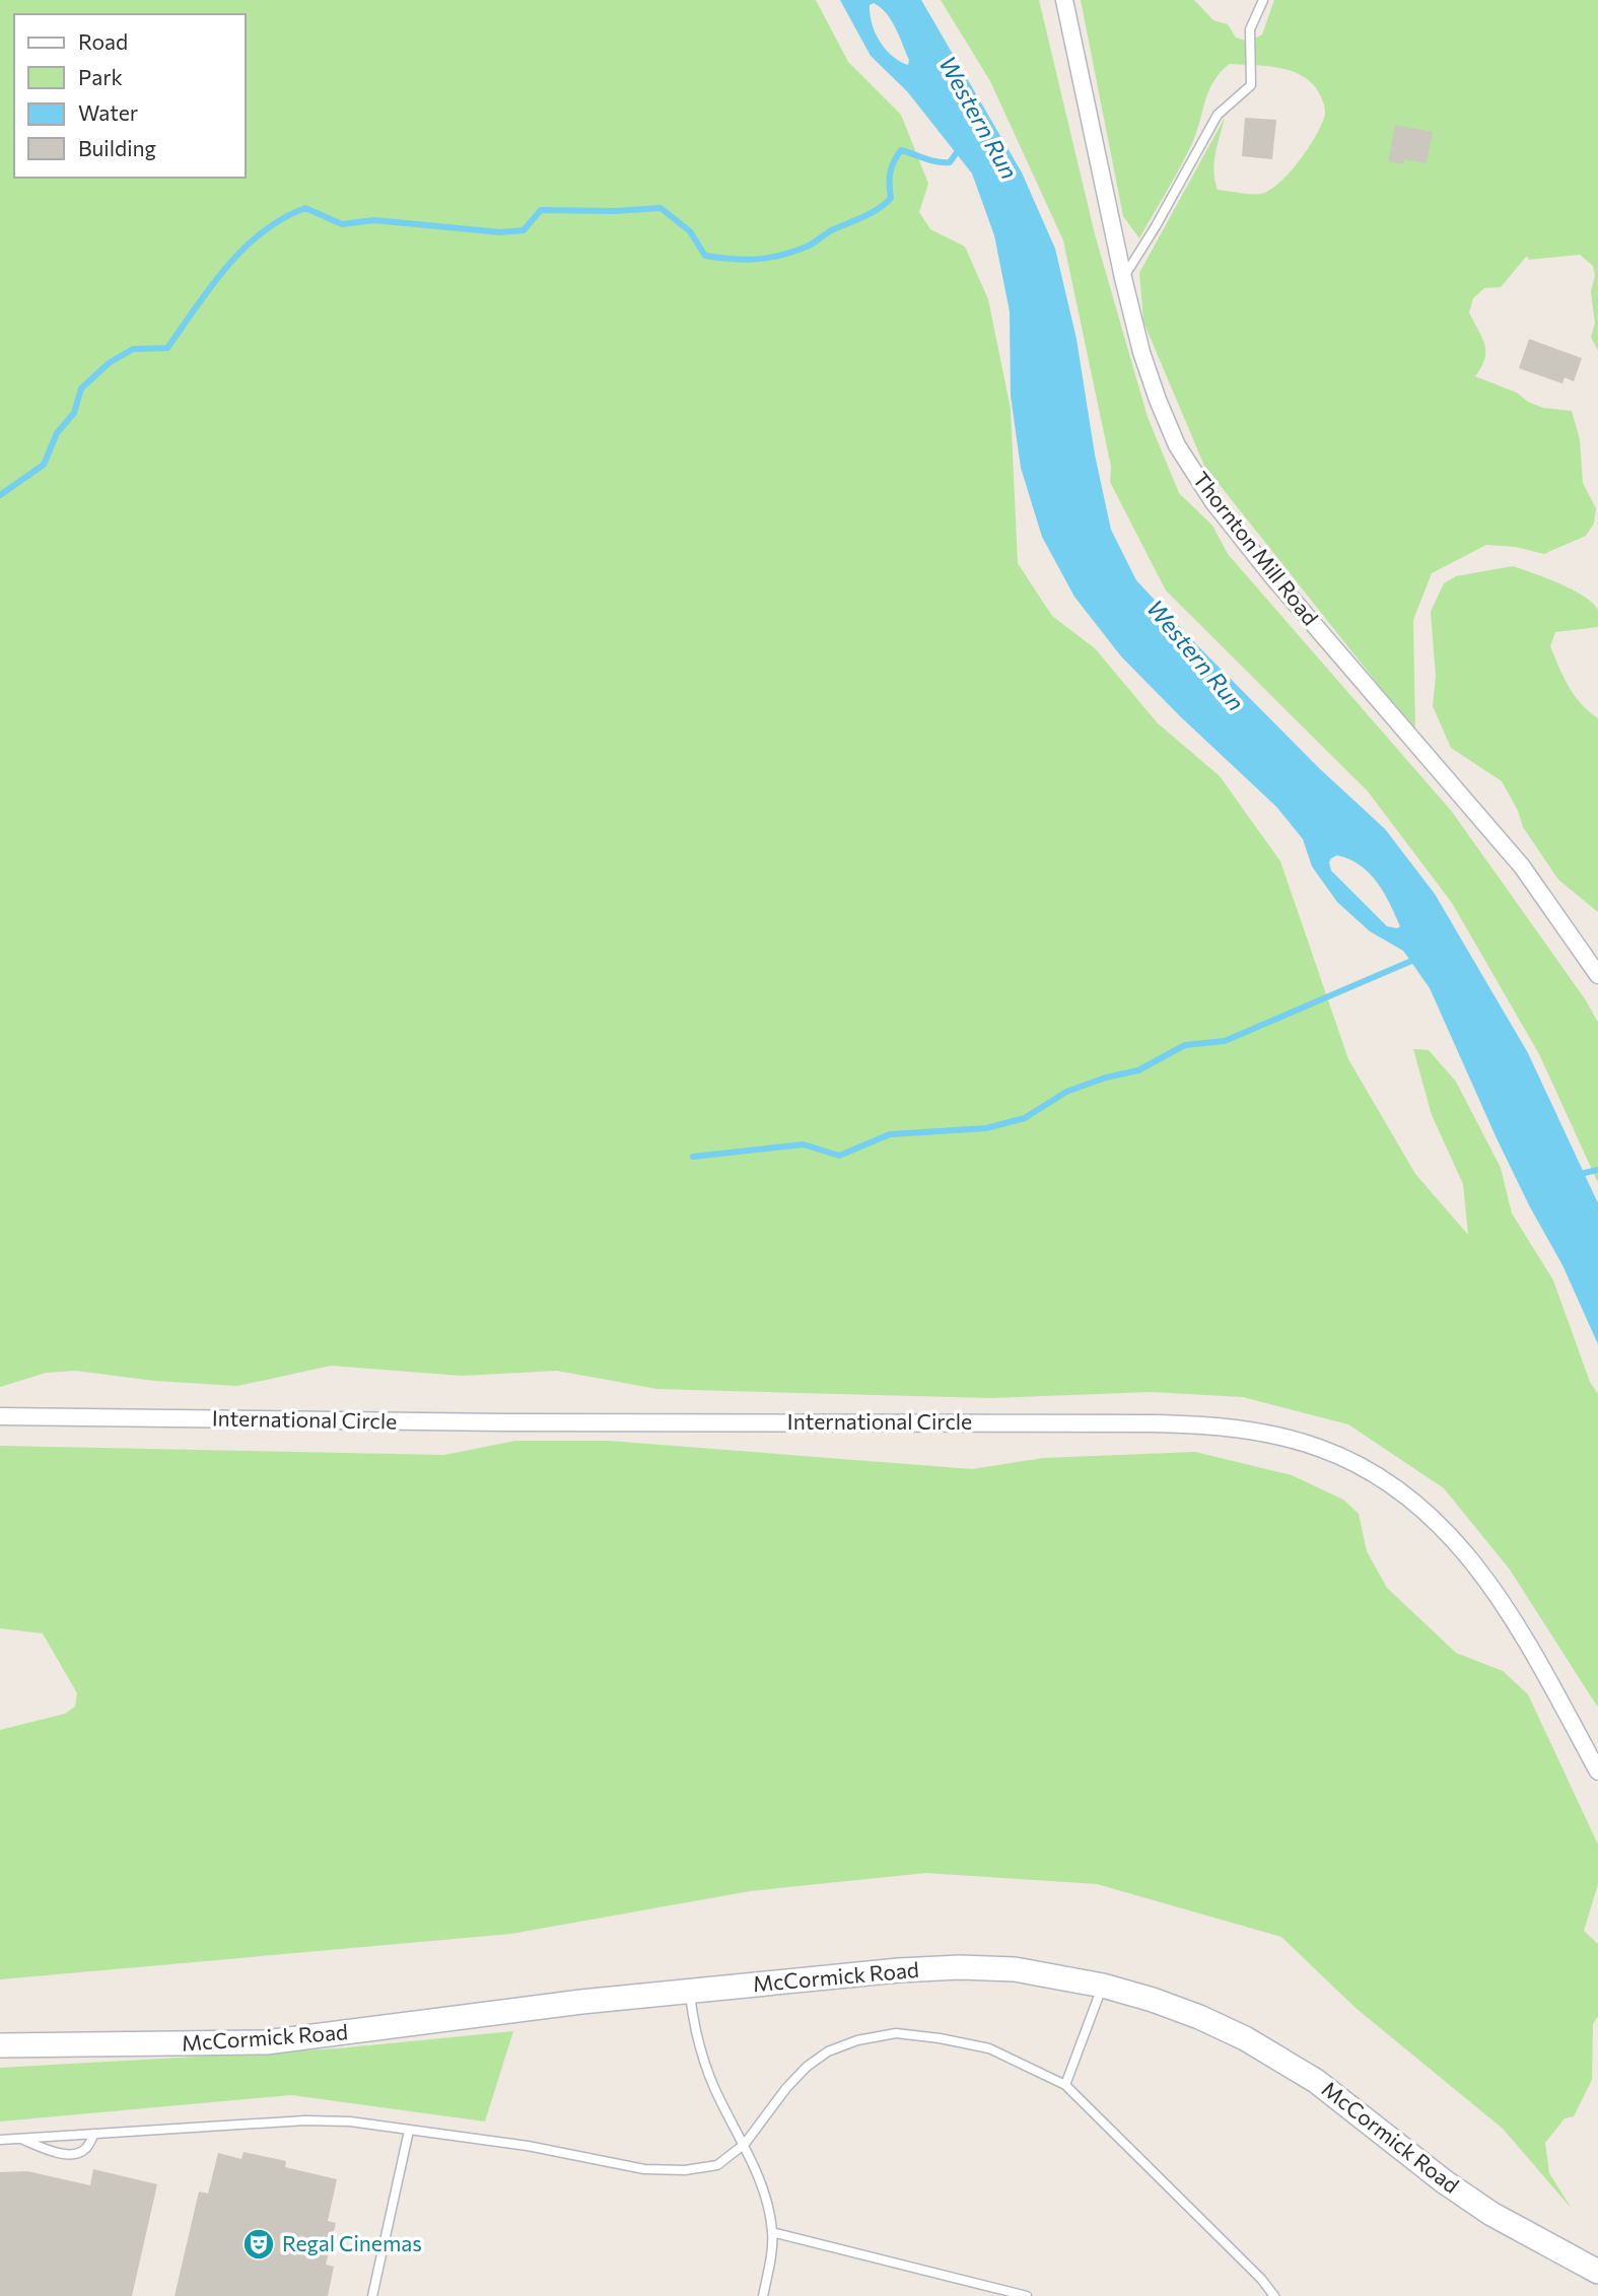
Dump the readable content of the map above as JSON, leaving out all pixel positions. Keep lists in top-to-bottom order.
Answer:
{
  "streets": {
    "main road": ["McCormick Road"],
    "street": ["Thornton Mill Road", "International Circle"]
  },
  "water": ["Western Run"],
  "places": {
    "theatre": ["Regal Cinemas"]
  },
  "legend": [
    "Road",
    "Park",
    "Water",
    "Building"
  ]
}
